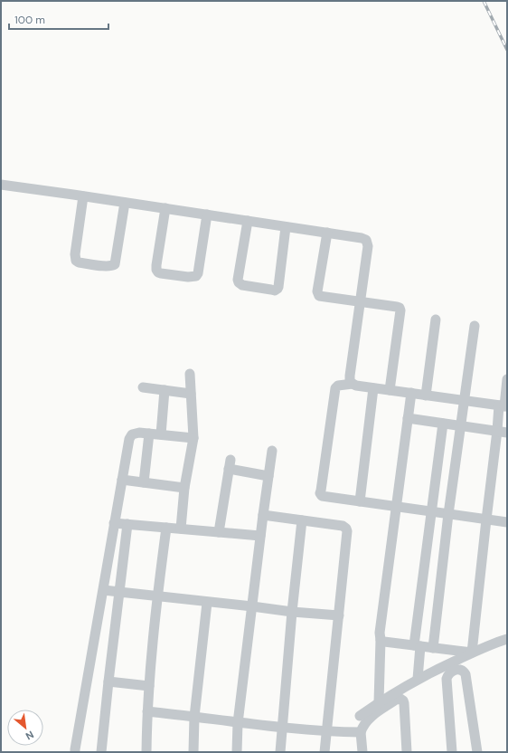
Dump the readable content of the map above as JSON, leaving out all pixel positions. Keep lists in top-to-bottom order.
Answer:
{
  "scale_bar": "100 m",
  "north": "bottom right"
}
